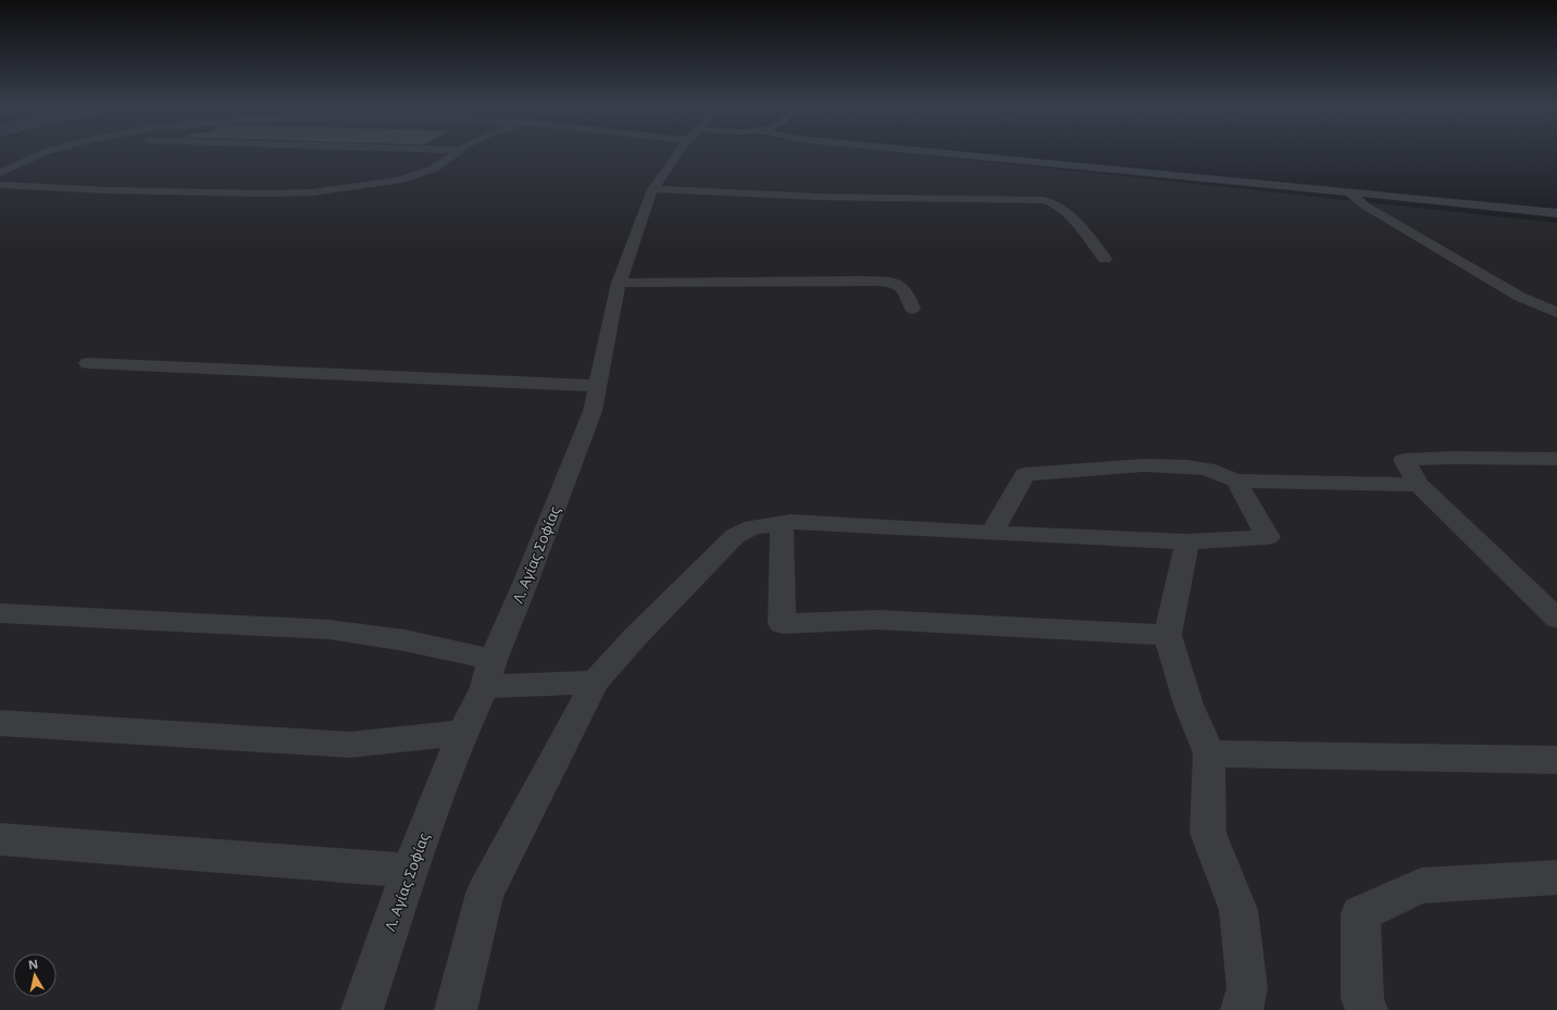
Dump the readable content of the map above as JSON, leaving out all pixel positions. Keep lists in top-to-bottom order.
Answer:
{
  "streets": {
    "street": ["Λ. Αγίας Σοφίας"]
  },
  "north": "top"
}
